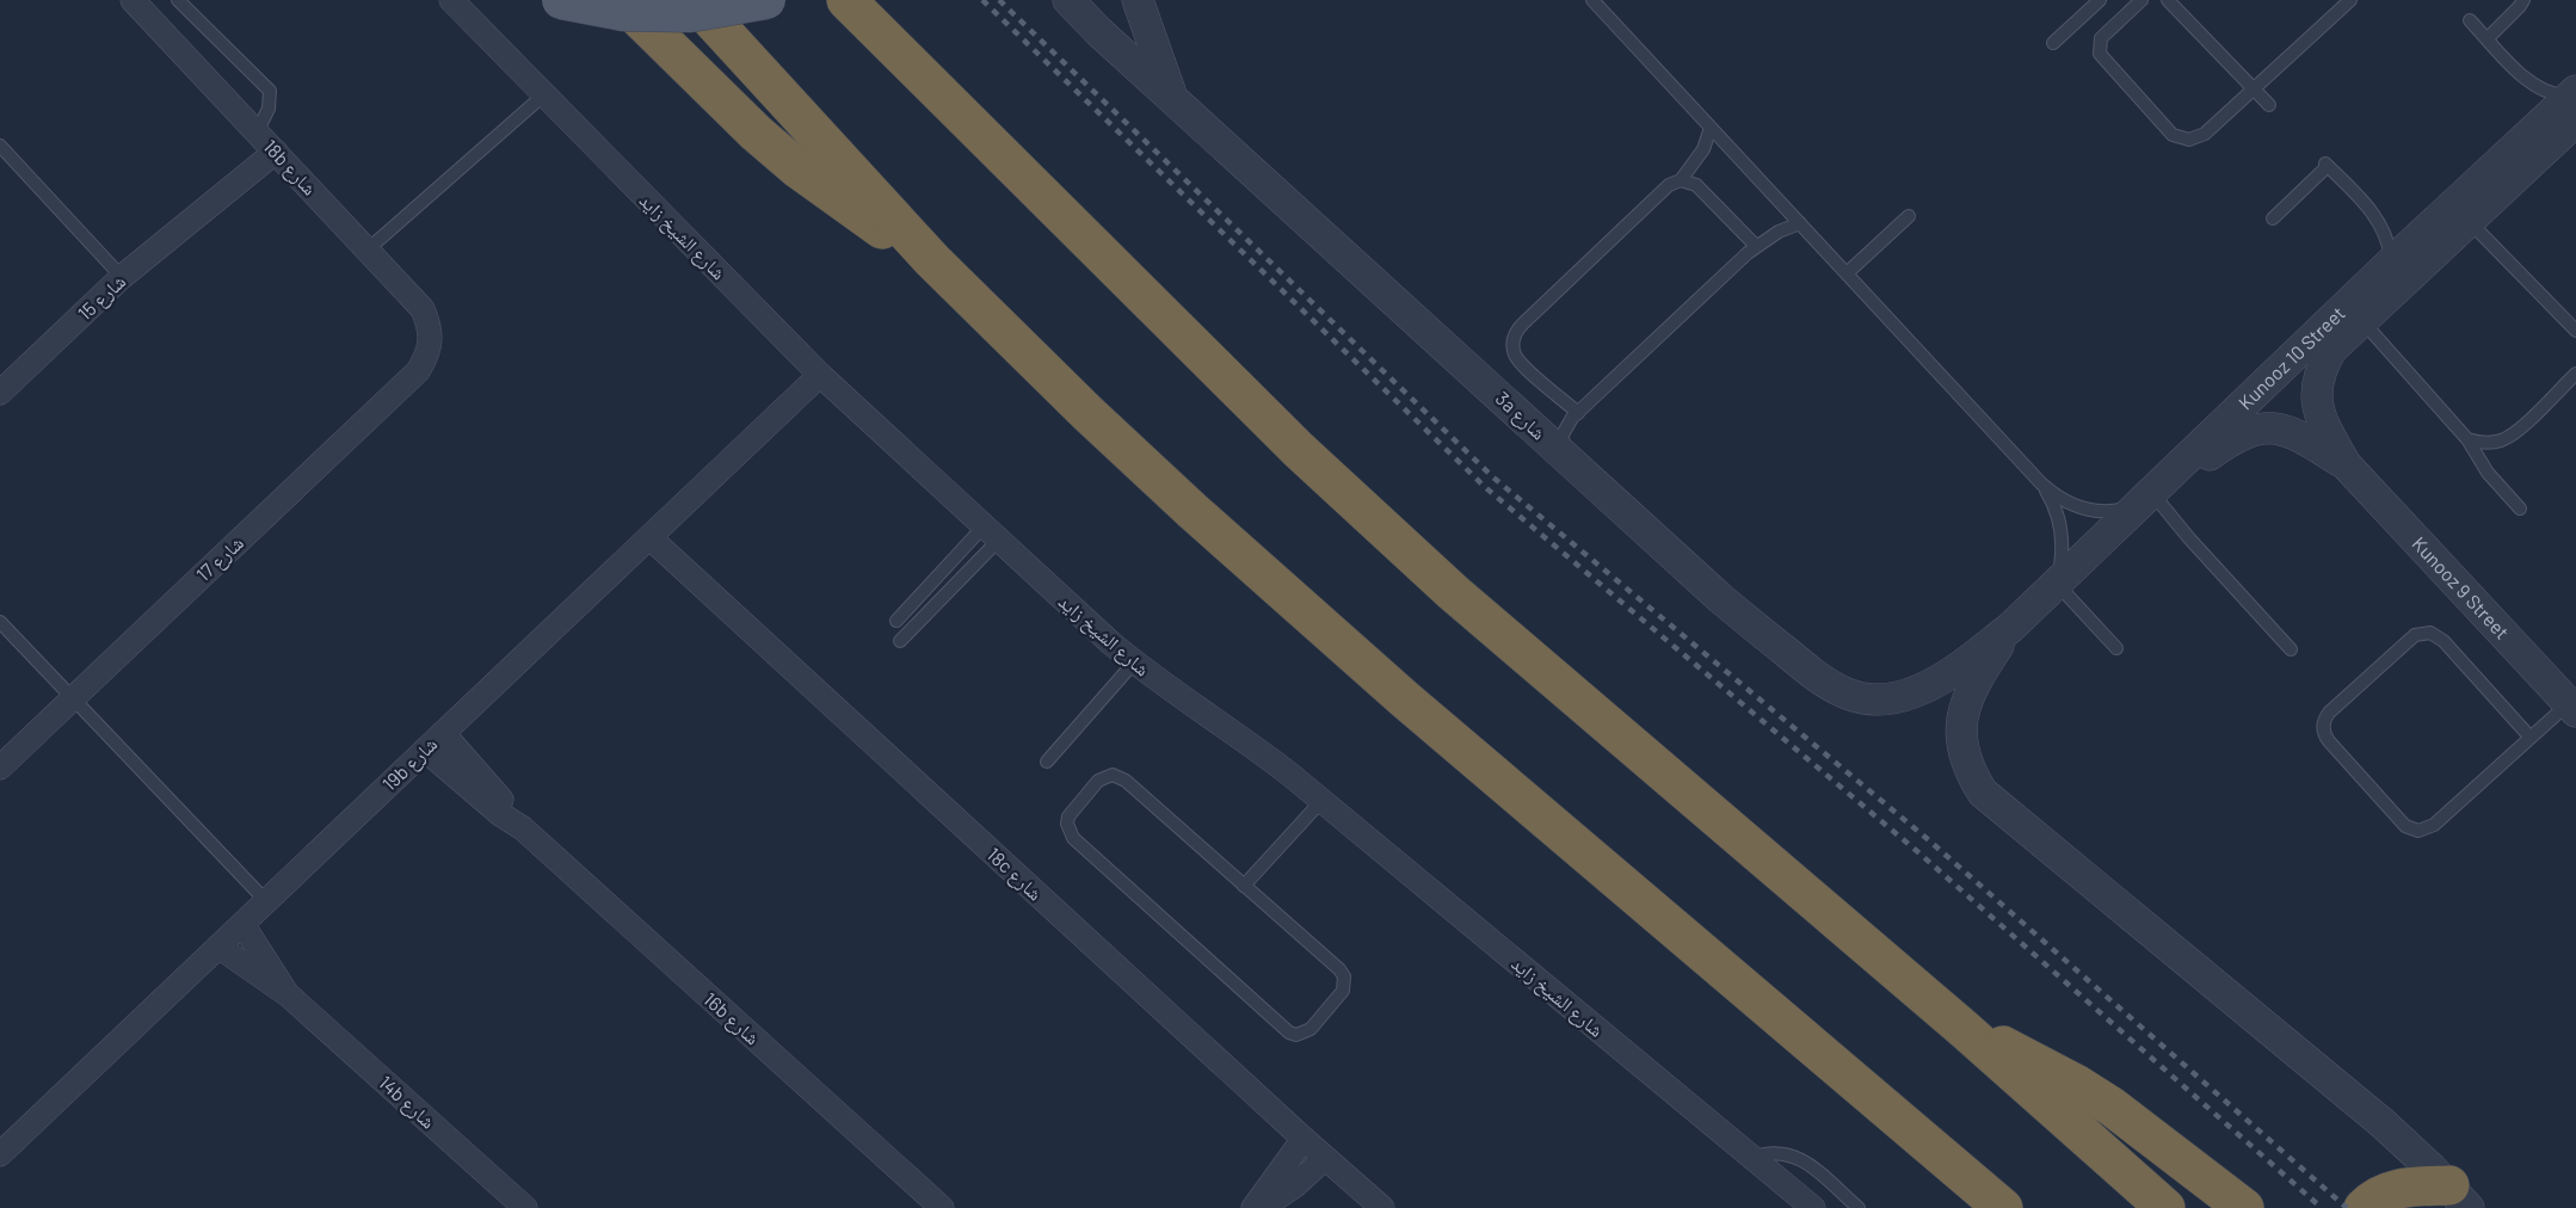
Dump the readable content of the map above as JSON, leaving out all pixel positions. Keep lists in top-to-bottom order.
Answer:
{
  "streets": {
    "street": [
      "18b شارع",
      "شارع الشيخ زايد",
      "شارع 15",
      "Kunooz 10 Street",
      "3a شارع",
      "شارع 17",
      "Kunooz 9 Street",
      "19b شارع",
      "18c شارع",
      "16b شارع",
      "14b شارع"
    ]
  },
  "crossings": [
    ["18b شارع", "شارع 15"],
    ["18b شارع", "شارع 17"],
    ["شارع الشيخ زايد", "19b شارع"],
    ["Kunooz 10 Street", "3a شارع"],
    ["Kunooz 10 Street", "Kunooz 9 Street"],
    ["19b شارع", "18c شارع"],
    ["19b شارع", "16b شارع"],
    ["19b شارع", "14b شارع"]
  ]
}
